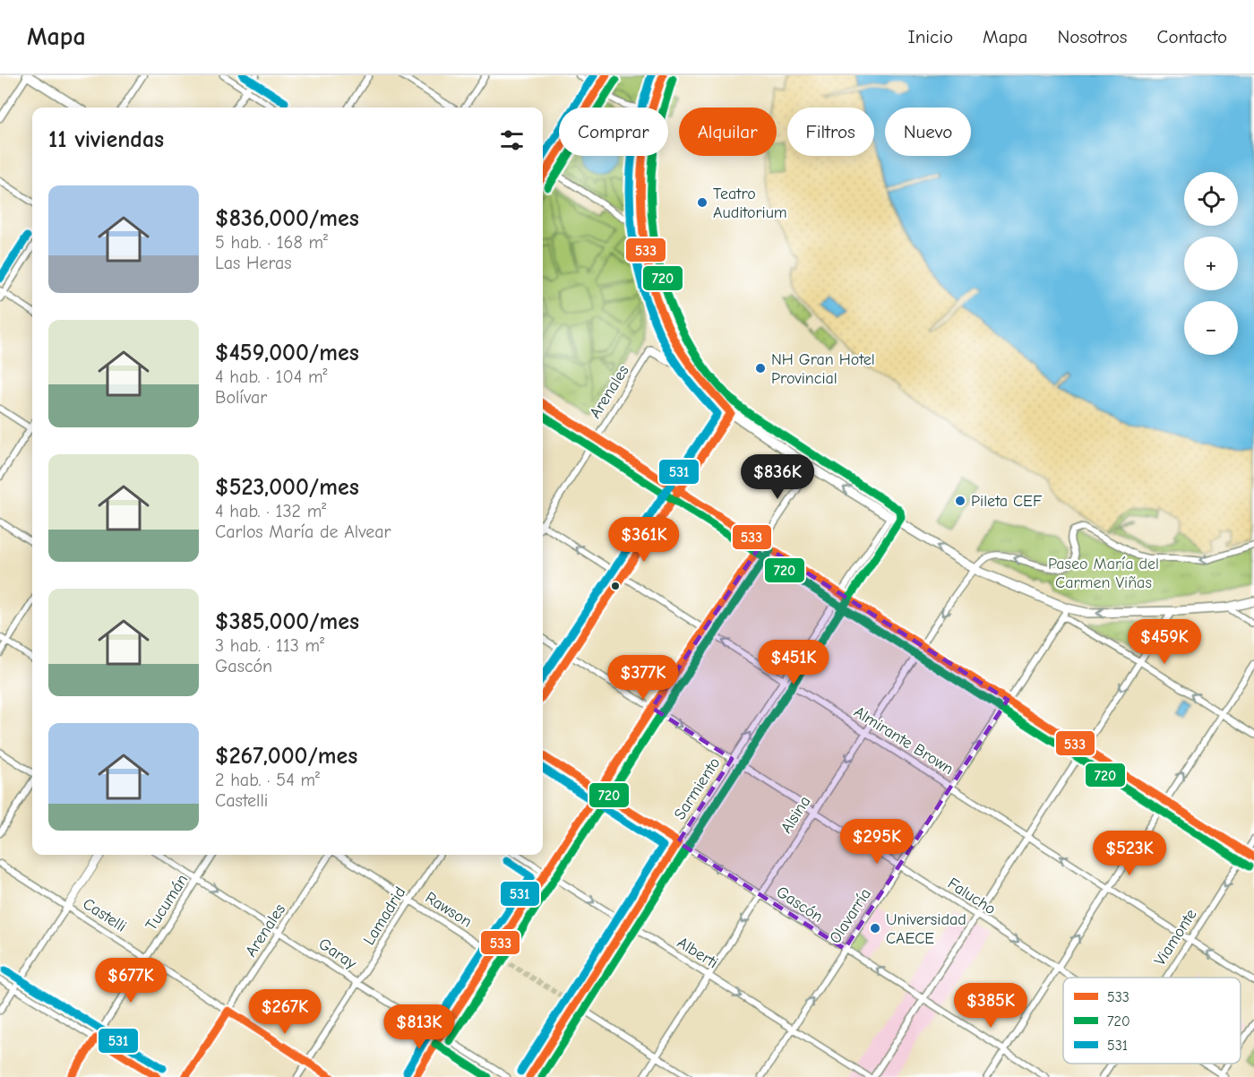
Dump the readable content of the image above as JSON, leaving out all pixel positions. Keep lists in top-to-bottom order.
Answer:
{
  "streets": {
    "street": [
      "Arenales",
      "Almirante Brown",
      "Sarmiento",
      "Alsina",
      "Falucho",
      "Tucumán",
      "Gascón",
      "Rawson",
      "Castelli",
      "Lamadrid",
      "Olavarría",
      "Viamonte",
      "Alberti",
      "Garay"
    ]
  },
  "crossings": [
    ["Arenales", "Castelli"],
    ["Arenales", "Garay"],
    ["Almirante Brown", "Sarmiento"],
    ["Almirante Brown", "Alsina"],
    ["Almirante Brown", "Olavarría"],
    ["Almirante Brown", "Viamonte"],
    ["Sarmiento", "Falucho"],
    ["Sarmiento", "Gascón"],
    ["Sarmiento", "Alberti"],
    ["Alsina", "Falucho"],
    ["Alsina", "Gascón"],
    ["Alsina", "Alberti"],
    ["Falucho", "Olavarría"],
    ["Tucumán", "Castelli"],
    ["Tucumán", "Garay"],
    ["Gascón", "Olavarría"],
    ["Rawson", "Lamadrid"],
    ["Castelli", "Lamadrid"],
    ["Lamadrid", "Garay"],
    ["Olavarría", "Alberti"]
  ],
  "one_way": [
    "Almirante Brown",
    "Alsina",
    "Olavarría",
    "Viamonte",
    "Alberti"
  ],
  "parks": ["Paseo María del Carmen Viñas"],
  "places": [
    "Teatro Auditorium",
    "NH Gran Hotel Provincial",
    "Pileta CEF",
    "Universidad CAECE"
  ],
  "lines": ["transit line 533", "transit line 531", "transit line 720"],
  "legend": ["533", "720", "531"],
  "page": {
    "header": "Mapa",
    "nav": [
      "Inicio",
      "Mapa",
      "Nosotros",
      "Contacto"
    ],
    "chip": [
      "Comprar",
      "Alquilar",
      "Filtros",
      "Nuevo"
    ],
    "heading": "11 viviendas",
    "map_buttons": ["+", "−"],
    "list": [
      {
        "name": "$836,000/mes",
        "note": "5 hab. · 168 m² · Las Heras"
      },
      {
        "name": "$459,000/mes",
        "note": "4 hab. · 104 m² · Bolívar"
      },
      {
        "name": "$523,000/mes",
        "note": "4 hab. · 132 m² · Carlos María de Alvear"
      },
      {
        "name": "$385,000/mes",
        "note": "3 hab. · 113 m² · Gascón"
      },
      {
        "name": "$267,000/mes",
        "note": "2 hab. · 54 m² · Castelli"
      }
    ],
    "price": [
      "$836K",
      "$361K",
      "$459K",
      "$451K",
      "$377K",
      "$295K",
      "$523K",
      "$677K",
      "$385K",
      "$267K",
      "$813K"
    ]
  }
}
